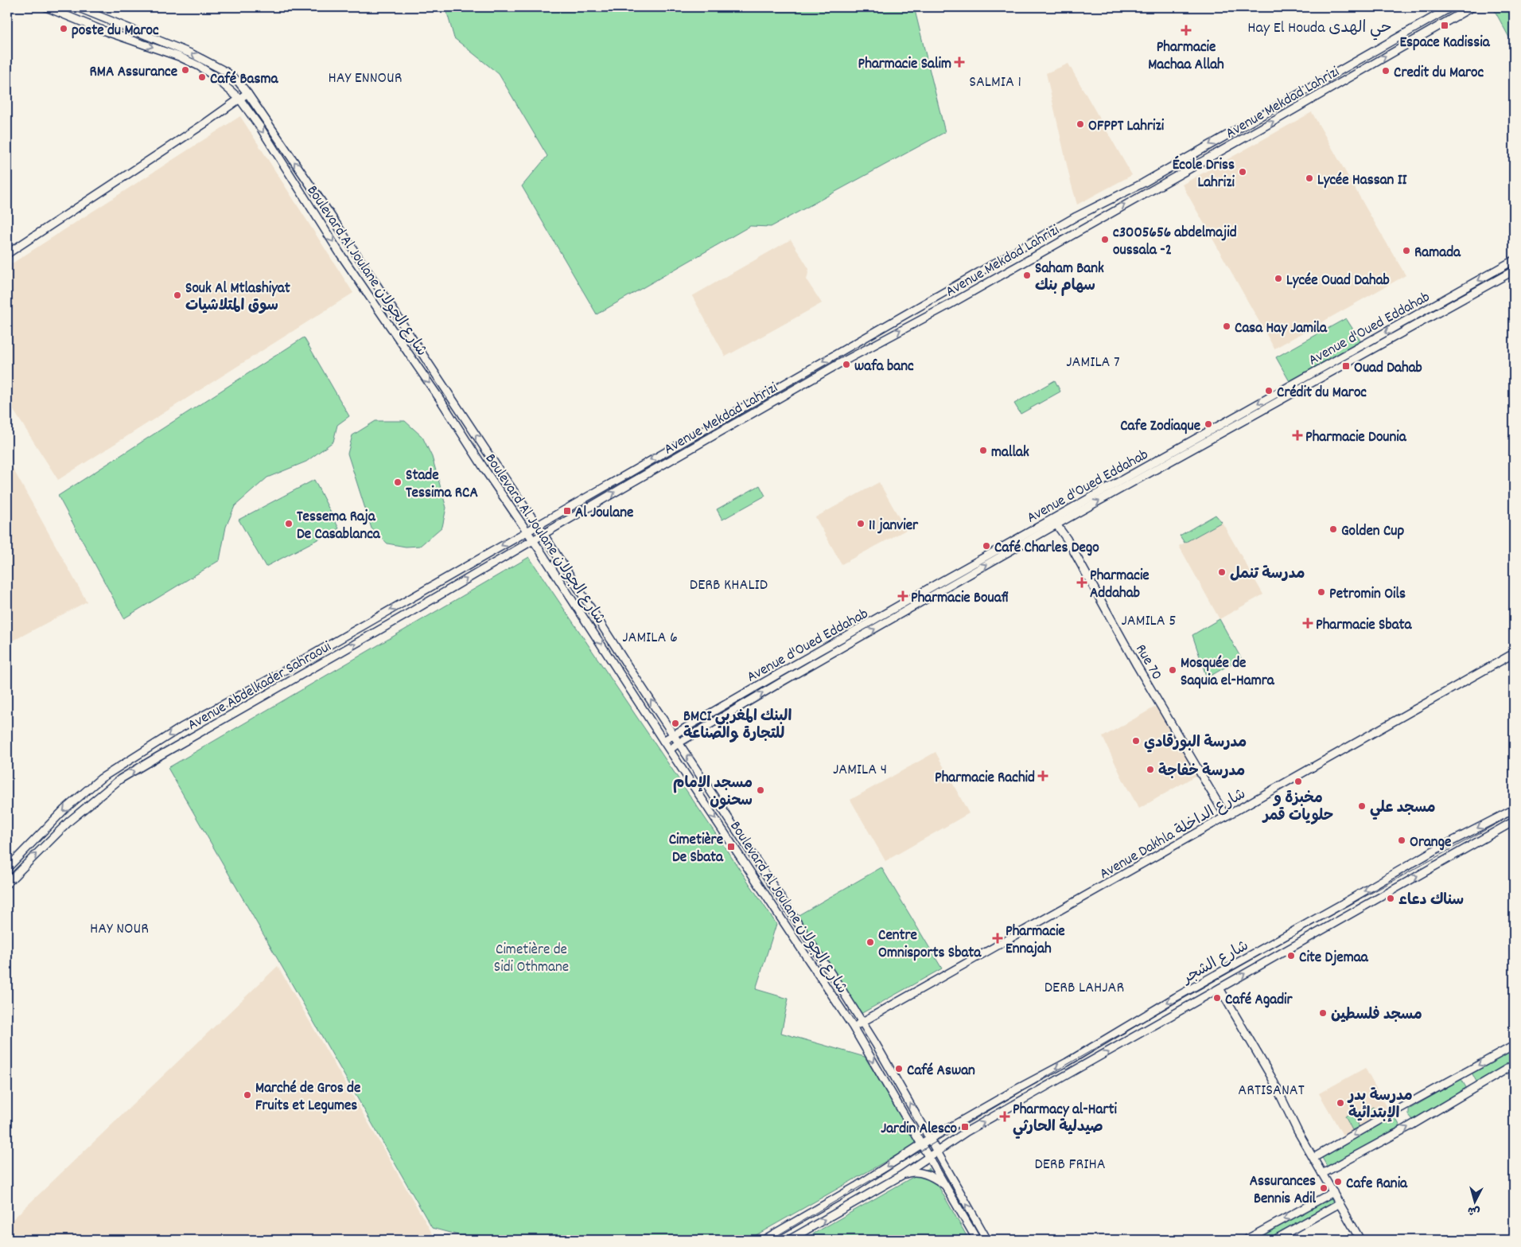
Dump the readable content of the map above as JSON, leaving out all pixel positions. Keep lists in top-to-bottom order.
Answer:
{
  "streets": {
    "main road": [
      "Avenue Mekdad Lahrizi",
      "Boulevard Al Joulane شارع الجولان",
      "Avenue d'Oued Eddahab",
      "Rue 70",
      "Avenue Abdelkader Sahraoui",
      "Avenue Dakhla شارع الداخلة",
      "شارع الشجر"
    ]
  },
  "crossings": [
    ["Avenue Mekdad Lahrizi", "Boulevard Al Joulane شارع الجولان"],
    ["Avenue Mekdad Lahrizi", "Avenue Abdelkader Sahraoui"],
    ["Boulevard Al Joulane شارع الجولان", "Avenue d'Oued Eddahab"],
    ["Boulevard Al Joulane شارع الجولان", "Avenue Abdelkader Sahraoui"],
    ["Boulevard Al Joulane شارع الجولان", "Avenue Dakhla شارع الداخلة"],
    ["Boulevard Al Joulane شارع الجولان", "شارع الشجر"],
    ["Avenue d'Oued Eddahab", "Rue 70"],
    ["Rue 70", "Avenue Dakhla شارع الداخلة"]
  ],
  "districts": [
    "Hay El Houda حي الهدى",
    "HAY ENNOUR",
    "SALMIA 1",
    "JAMILA 7",
    "DERB KHALID",
    "JAMILA 5",
    "JAMILA 6",
    "JAMILA 4",
    "HAY NOUR",
    "DERB LAHJAR",
    "ARTISANAT",
    "DERB FRIHA"
  ],
  "parks": ["Cimetière de Sidi Othmane"],
  "places": {
    "transit": [
      "Espace Kadissia",
      "Ouad Dahab",
      "Al Joulane",
      "Cimetière De Sbata",
      "Jardin Alesco"
    ],
    "other": [
      "poste du Maroc",
      "RMA Assurance",
      "Credit du Maroc",
      "Café Basma",
      "OFPPT Lahrizi",
      "École Driss Lahrizi",
      "Lycée Hassan II",
      "c3005656 abdelmajid oussala -2",
      "Ramada",
      "Saham Bank سهام بنك",
      "Lycée Ouad Dahab",
      "Souk Al Mtlashiyat سوق المتلاشيات",
      "Casa Hay Jamila",
      "wafa banc",
      "Crédit du Maroc",
      "Cafe Zodiaque",
      "mallak",
      "Stade Tessima RCA",
      "Tessema Raja De Casablanca",
      "11 janvier",
      "Golden Cup",
      "Café Charles Dego",
      "مدرسة تنمل",
      "Petromin Oils",
      "Mosquée de Saquia el-Hamra",
      "BMCI البنك المغربي للتجارة والصناعة",
      "مدرسة البورقادي",
      "مدرسة خفاجة",
      "مخبزة و حلويات قمر",
      "مسجد الإمام سحنون",
      "مسجد علي",
      "Orange",
      "سناك دعاء",
      "Centre Omnisports Sbata",
      "Cite Djemaa",
      "Café Agadir",
      "مسجد فلسطين",
      "Café Aswan",
      "Marché de Gros de Fruits et Legumes",
      "مدرسة بدر الإبتدائية",
      "Cafe Rania",
      "Assurances Bennis Adil"
    ],
    "health": [
      "Pharmacie Machaa Allah",
      "Pharmacie Salim",
      "Pharmacie Dounia",
      "Pharmacie Addahab",
      "Pharmacie Bouafi",
      "Pharmacie Sbata",
      "Pharmacie Rachid",
      "Pharmacie Ennajah",
      "Pharmacy al-Harti صيدلية الحارثي"
    ]
  },
  "north": "bottom"
}
